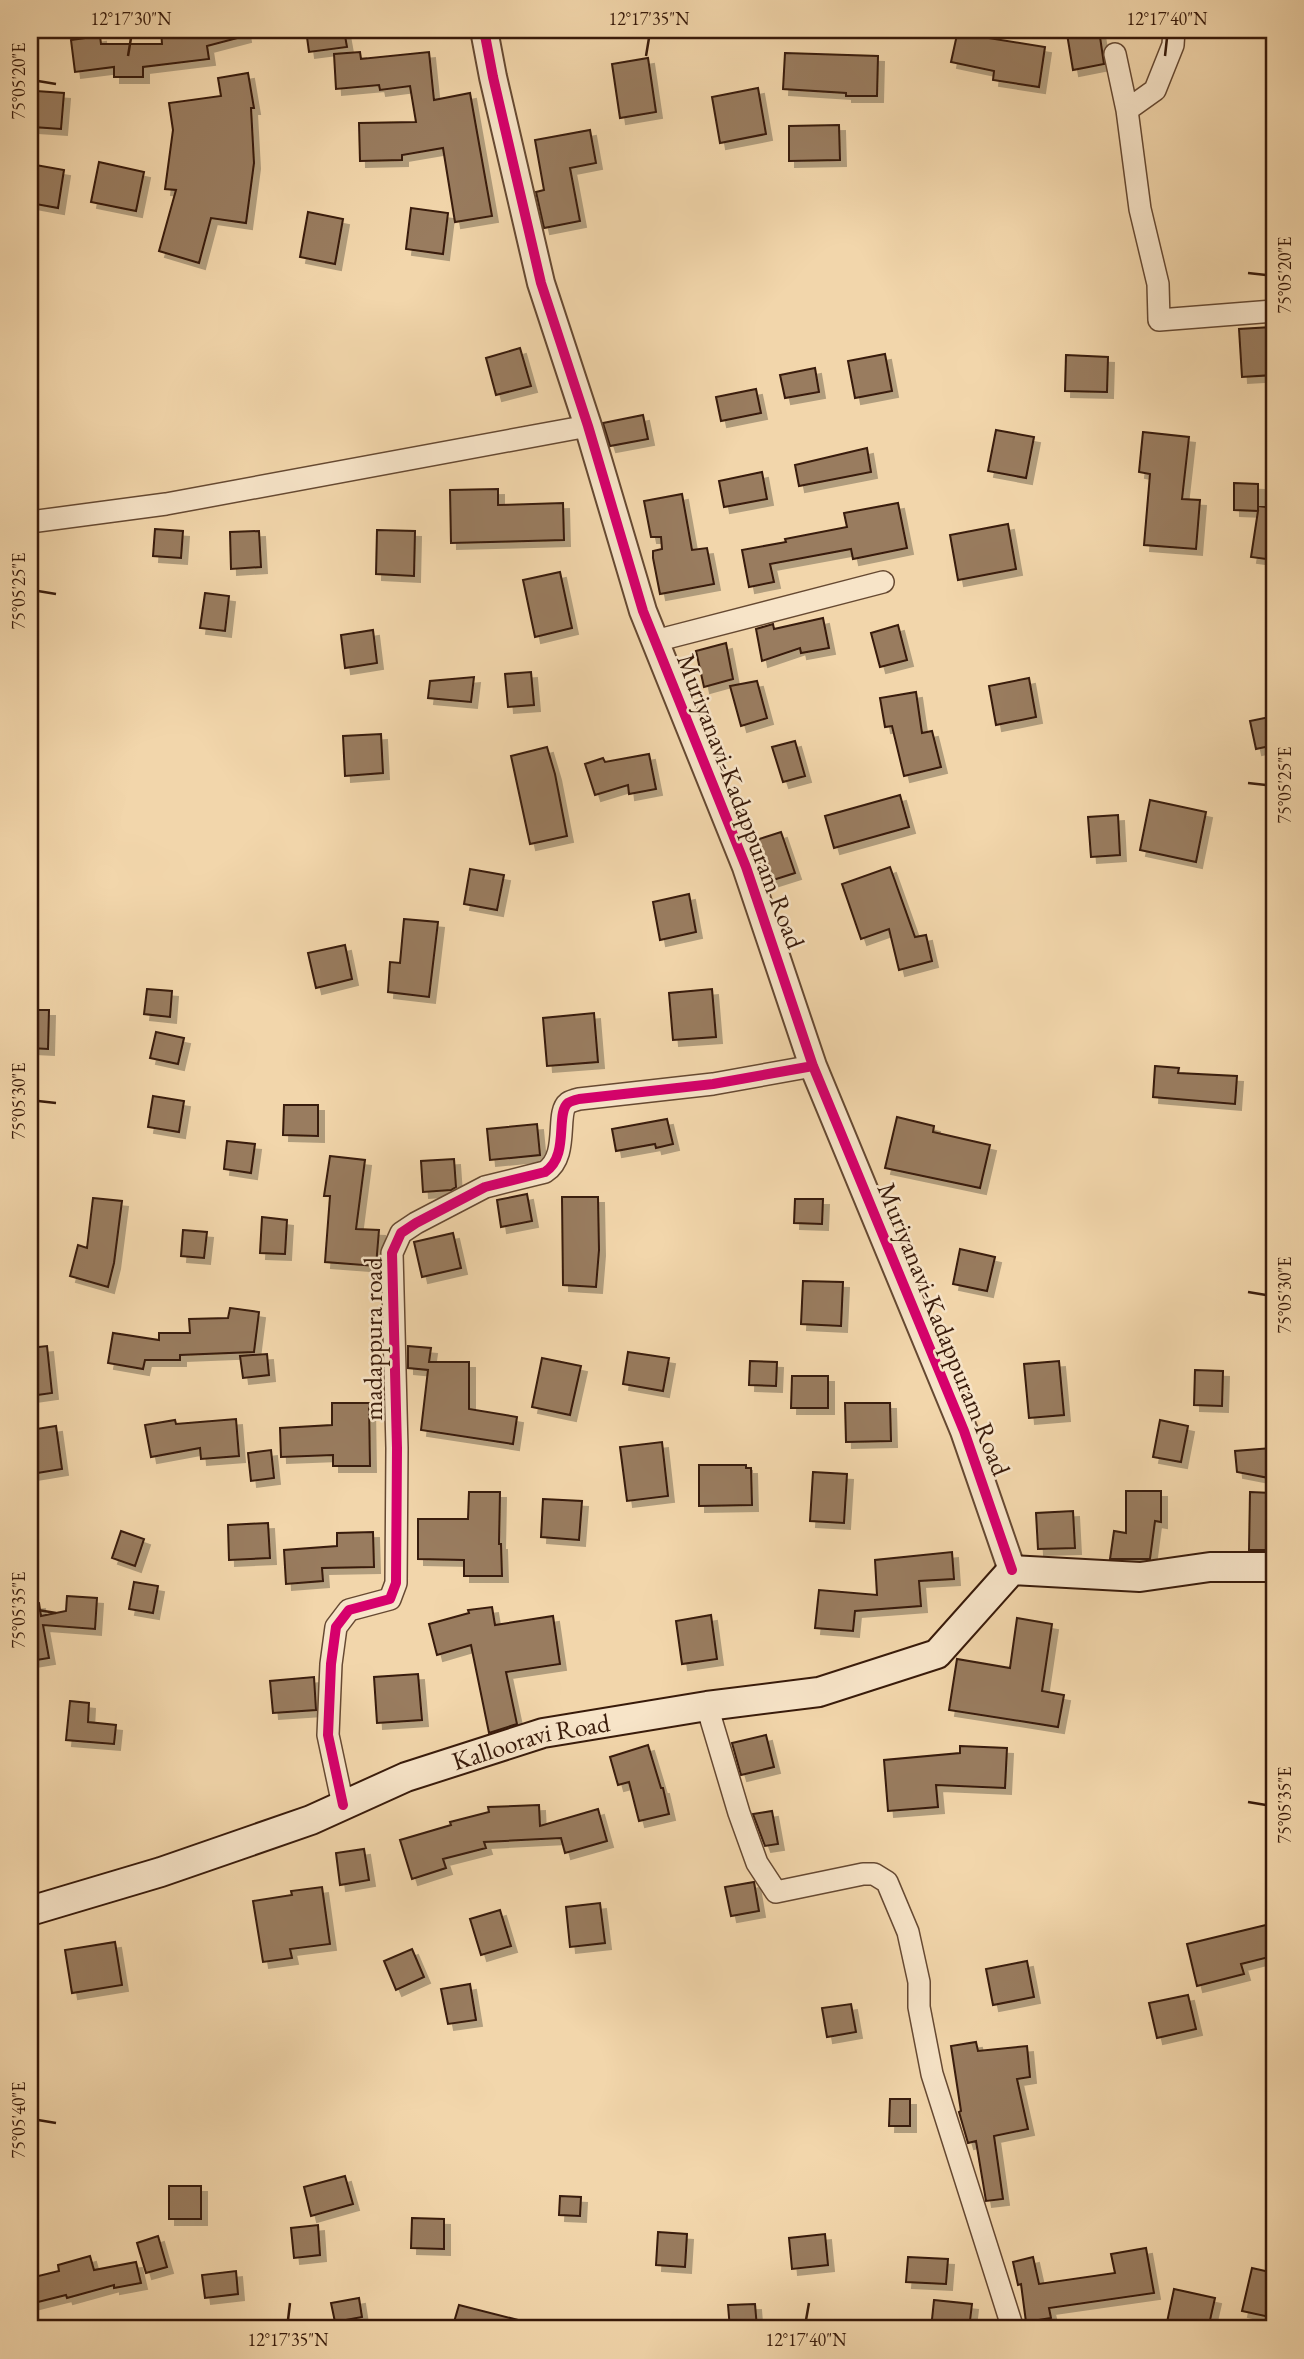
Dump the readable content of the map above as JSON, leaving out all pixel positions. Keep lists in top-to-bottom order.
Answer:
{
  "streets": {
    "main road": ["Kallooravi Road"],
    "street": ["Muriyanavi-Kadappuram Road", "madappura road"]
  },
  "crossings": [
    ["Muriyanavi-Kadappuram Road", "madappura road"],
    ["Muriyanavi-Kadappuram Road", "Kallooravi Road"],
    ["madappura road", "Kallooravi Road"]
  ],
  "coordinates": [
    "12°17'30\"N",
    "12°17'35\"N",
    "12°17'40\"N",
    "75°05'20\"E",
    "75°05'25\"E",
    "75°05'30\"E",
    "75°05'35\"E",
    "75°05'40\"E"
  ]
}
